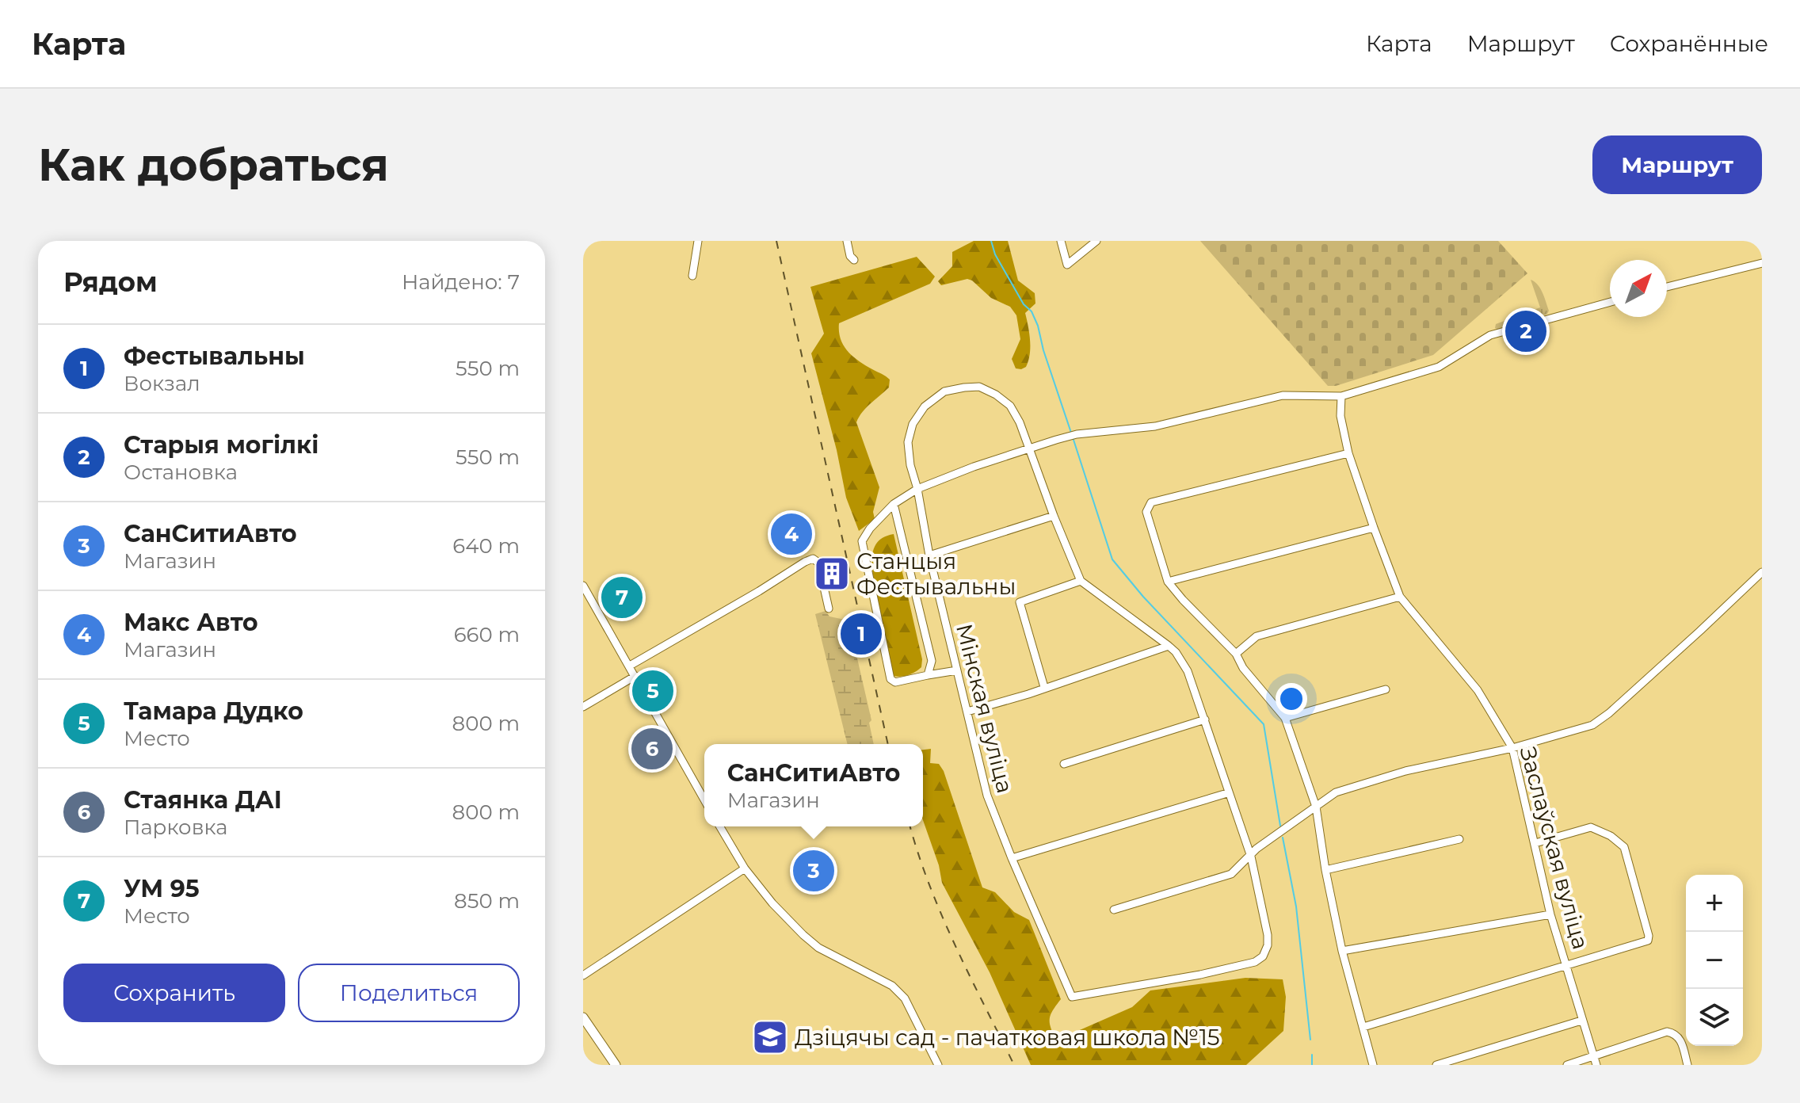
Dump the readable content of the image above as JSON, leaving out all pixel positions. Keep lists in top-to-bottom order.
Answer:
{
  "streets": {
    "street": ["Мінская вуліца", "Заслаўская вуліца"]
  },
  "places": {
    "building": ["Станцыя Фестывальны"],
    "school or university": ["Дзіцячы сад - пачатковая школа №15"]
  },
  "north": "top right",
  "page": {
    "header": "Карта",
    "nav": ["Карта", "Маршрут", "Сохранённые"],
    "buttons": [
      "Маршрут",
      ["Сохранить", "Поделиться"]
    ],
    "title": "Как добраться",
    "heading": ["Рядом", "Найдено: 7"],
    "pins": [
      "2",
      "4",
      "7",
      "1",
      "5",
      "6",
      "3"
    ],
    "list": [
      {
        "mark": "1",
        "name": "Фестывальны",
        "note": "Вокзал",
        "value": "550 m"
      },
      {
        "mark": "2",
        "name": "Старыя могілкі",
        "note": "Остановка",
        "value": "550 m"
      },
      {
        "mark": "3",
        "name": "СанСитиАвто",
        "note": "Магазин",
        "value": "640 m"
      },
      {
        "mark": "4",
        "name": "Макс Авто",
        "note": "Магазин",
        "value": "660 m"
      },
      {
        "mark": "5",
        "name": "Тамара Дудко",
        "note": "Место",
        "value": "800 m"
      },
      {
        "mark": "6",
        "name": "Стаянка ДАІ",
        "note": "Парковка",
        "value": "800 m"
      },
      {
        "mark": "7",
        "name": "УМ 95",
        "note": "Место",
        "value": "850 m"
      }
    ],
    "popup": ["СанСитиАвто", "Магазин"],
    "map_buttons": ["+", "−"]
  }
}
